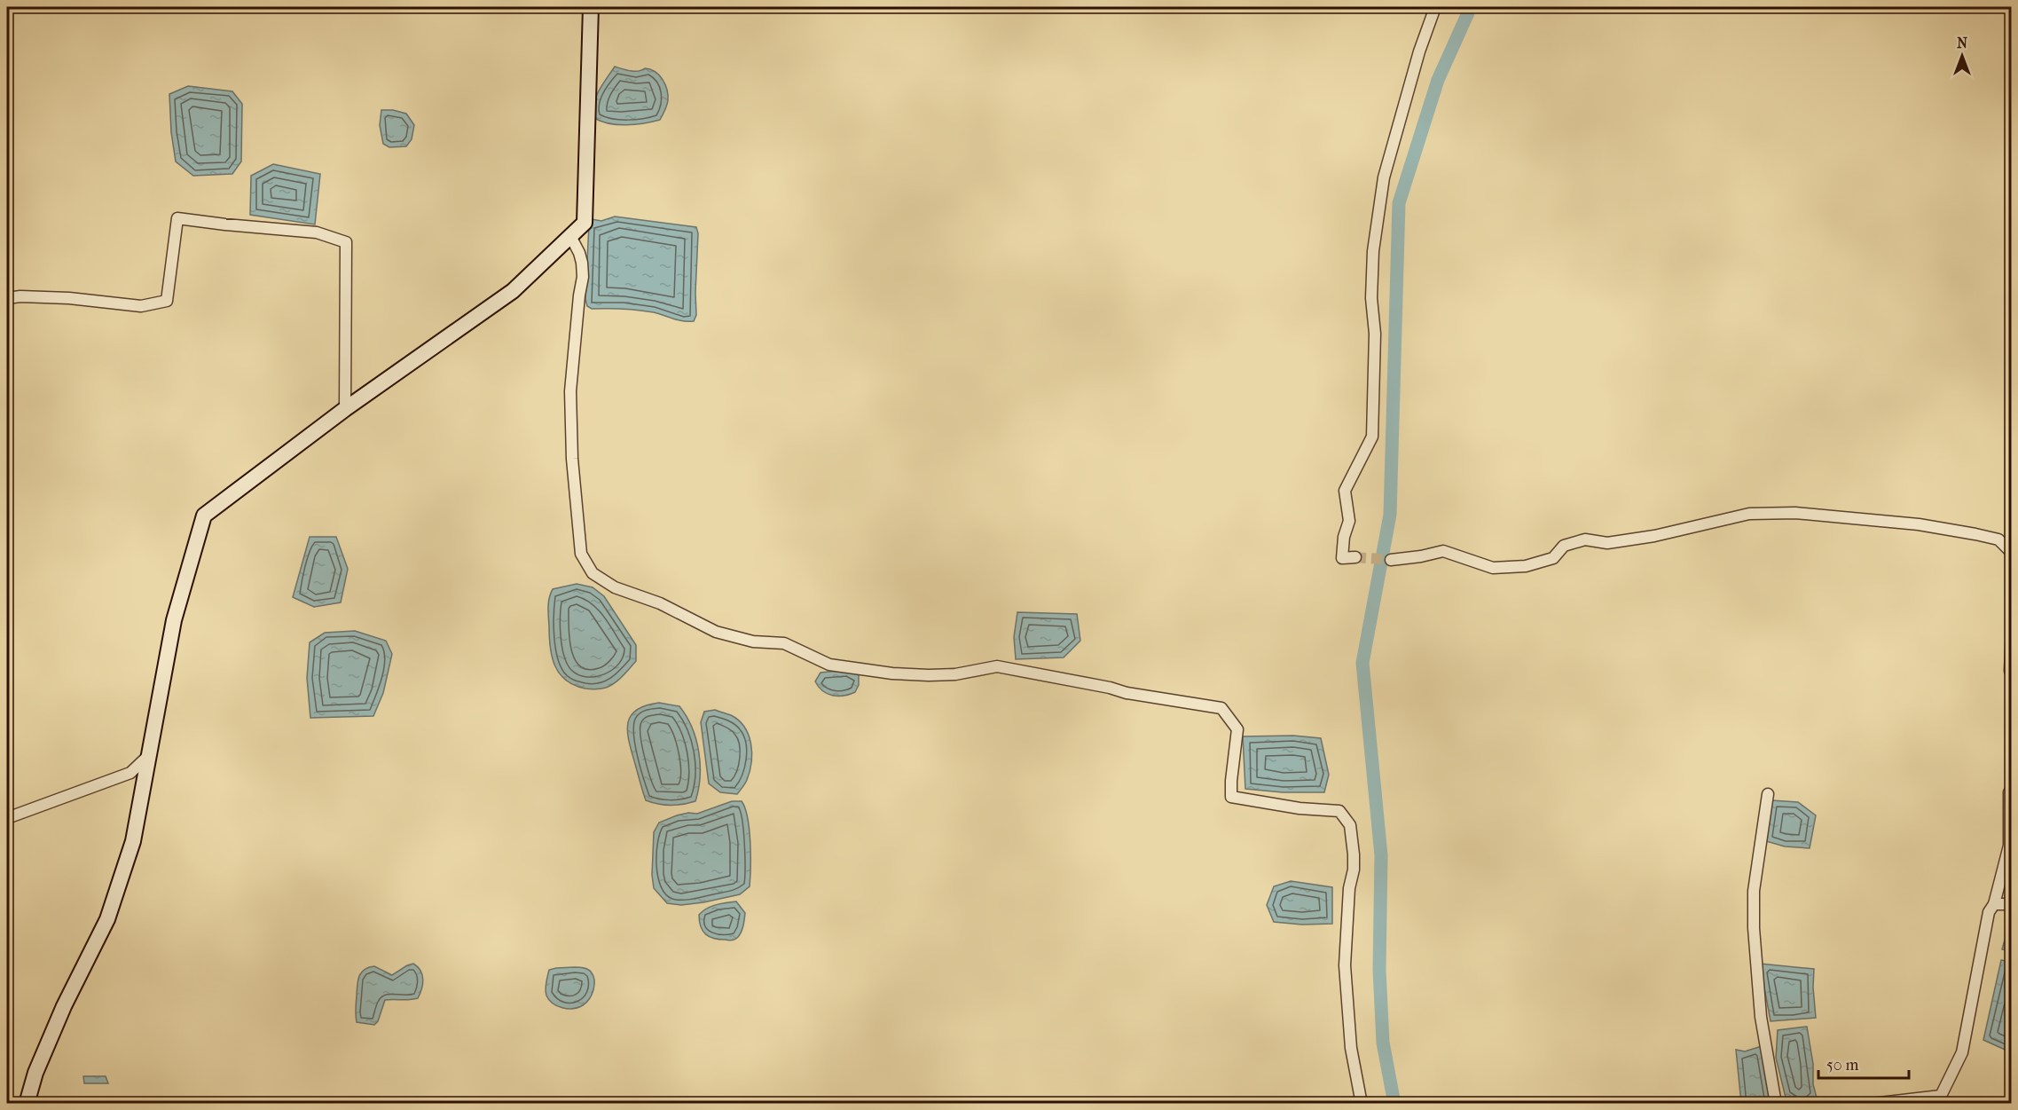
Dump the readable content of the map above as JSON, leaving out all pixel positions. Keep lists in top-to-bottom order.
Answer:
{
  "scale_bar": "50 m",
  "north": "top"
}
